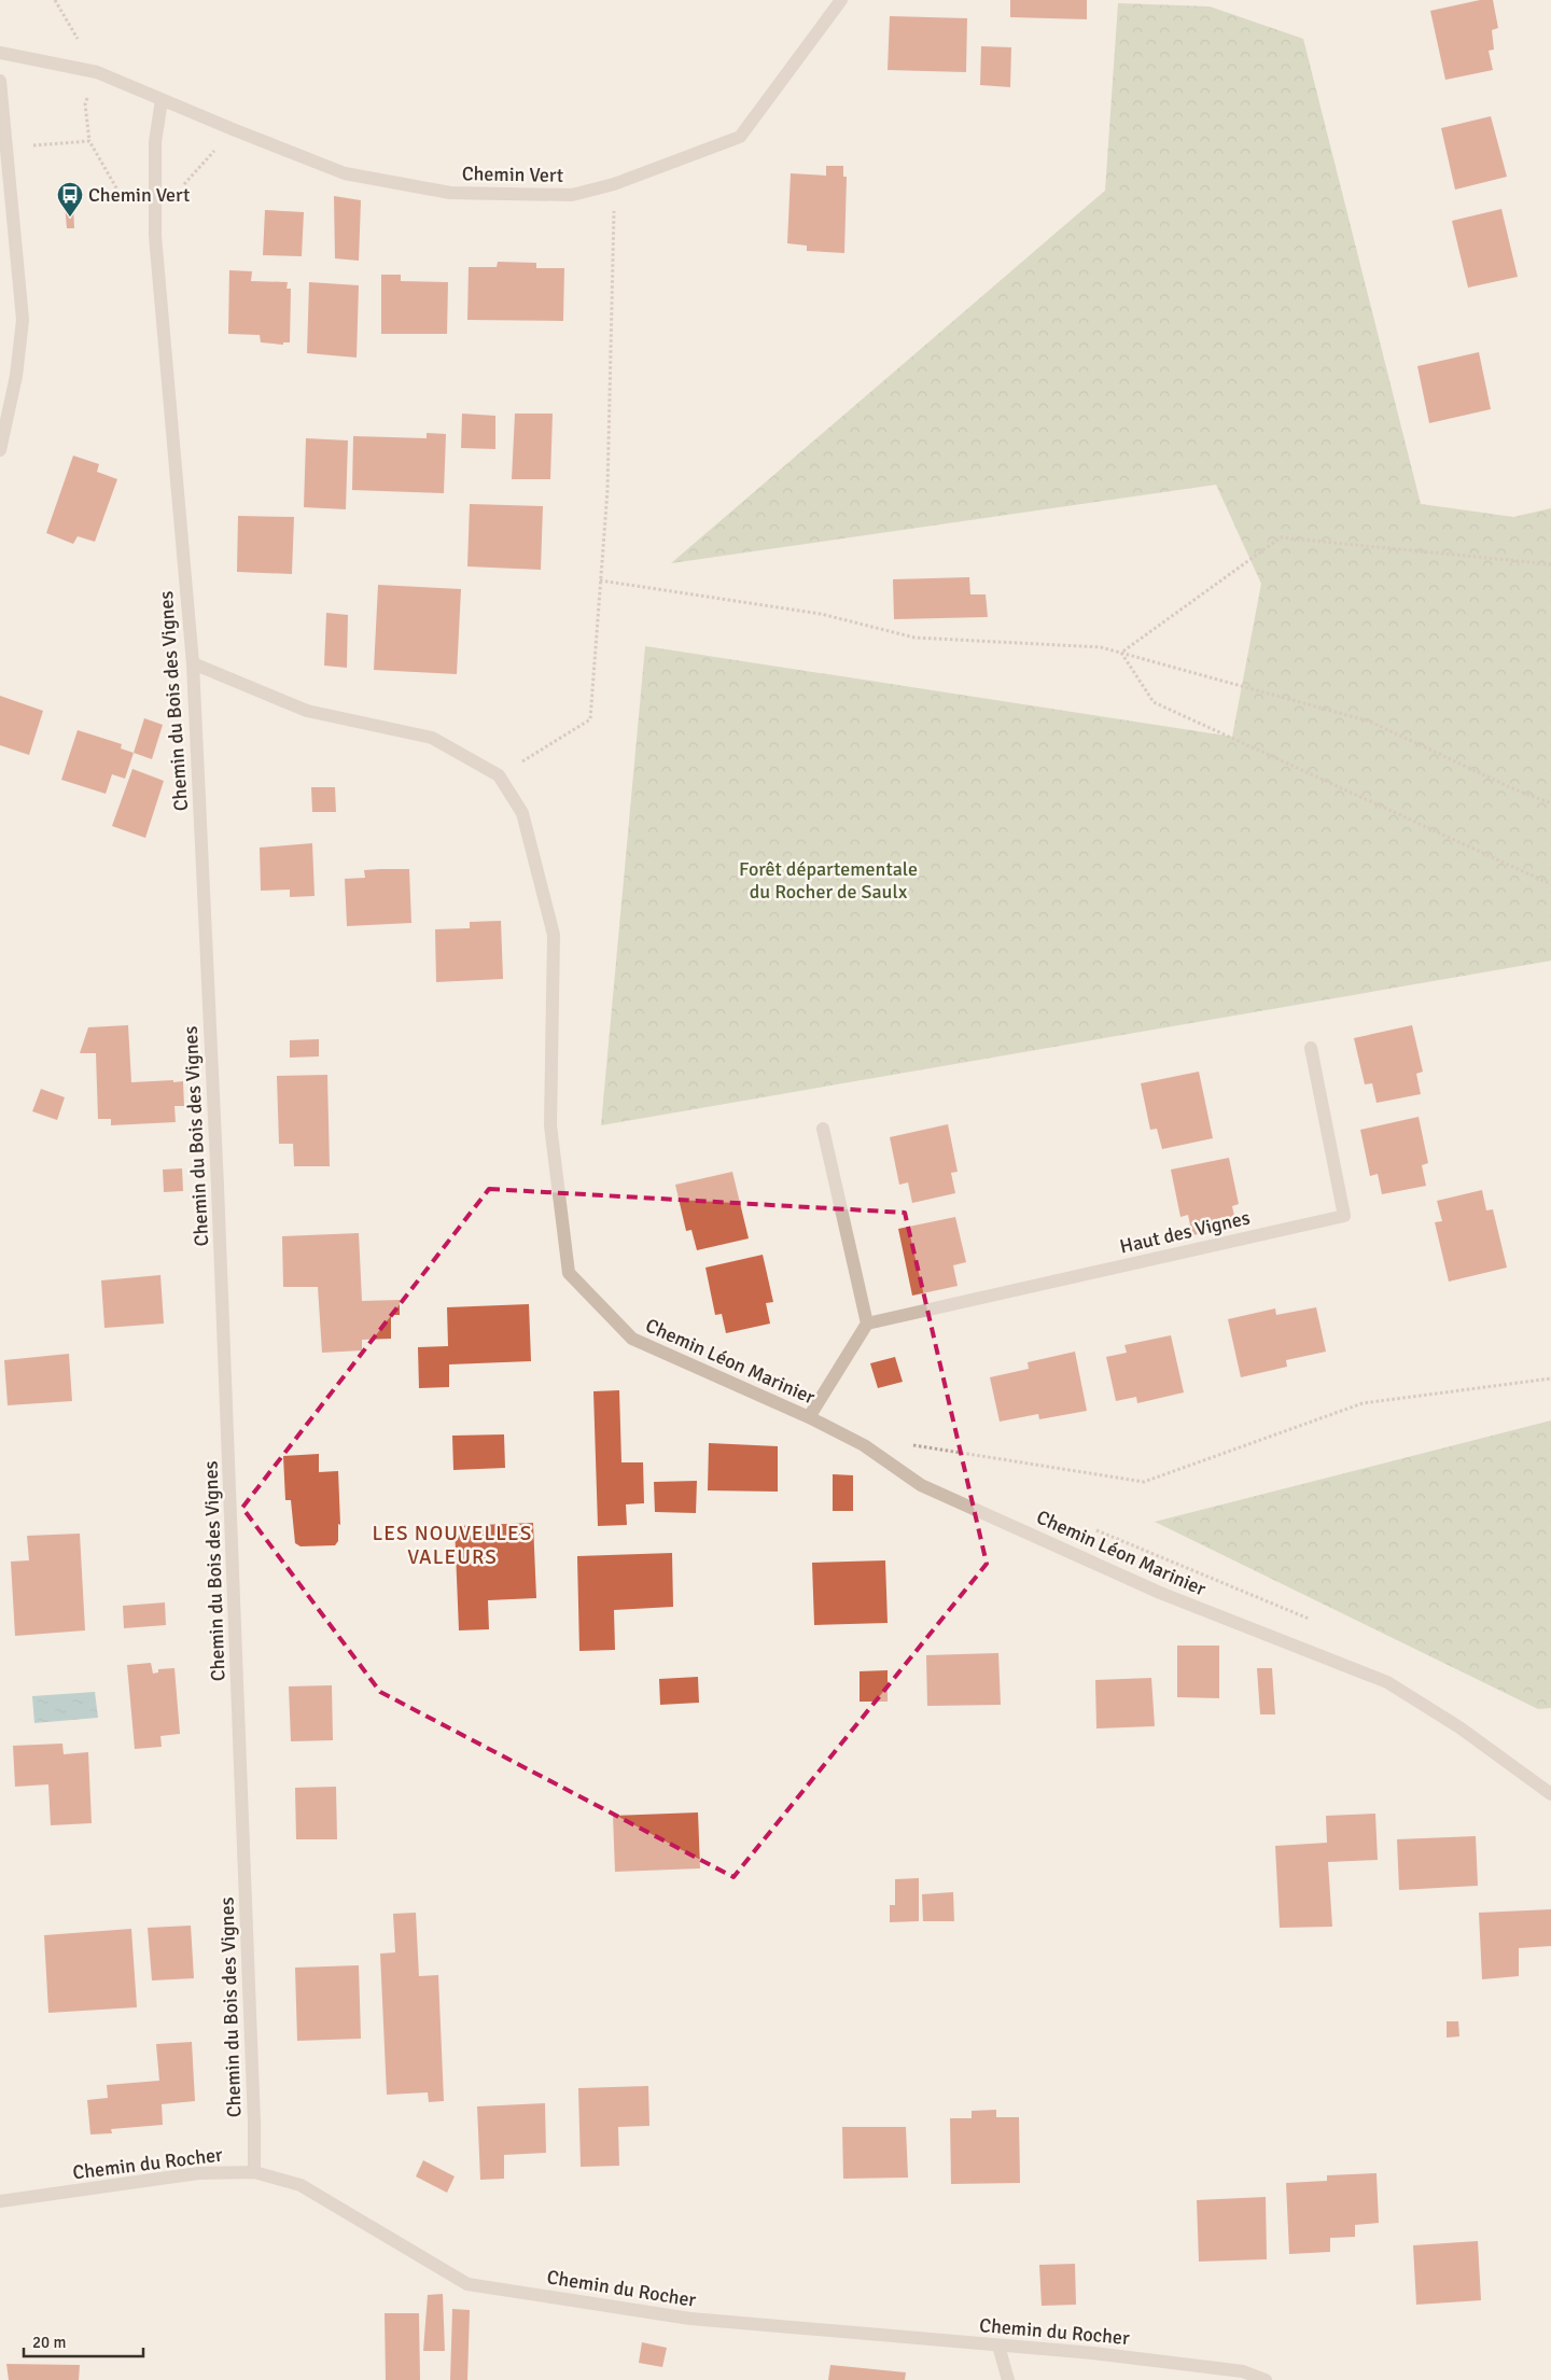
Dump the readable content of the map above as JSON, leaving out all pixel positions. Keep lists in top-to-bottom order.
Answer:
{
  "streets": {
    "street": [
      "Chemin Vert",
      "Chemin du Bois des Vignes",
      "Haut des Vignes",
      "Chemin Léon Marinier",
      "Chemin du Rocher"
    ]
  },
  "crossings": [
    ["Chemin Vert", "Chemin du Bois des Vignes"],
    ["Chemin du Bois des Vignes", "Chemin Léon Marinier"],
    ["Chemin du Bois des Vignes", "Chemin du Rocher"]
  ],
  "districts": ["LES NOUVELLES VALEURS"],
  "parks": ["Forêt départementale du Rocher de Saulx"],
  "places": {
    "bus stop": ["Chemin Vert"]
  },
  "scale_bar": "20 m"
}
